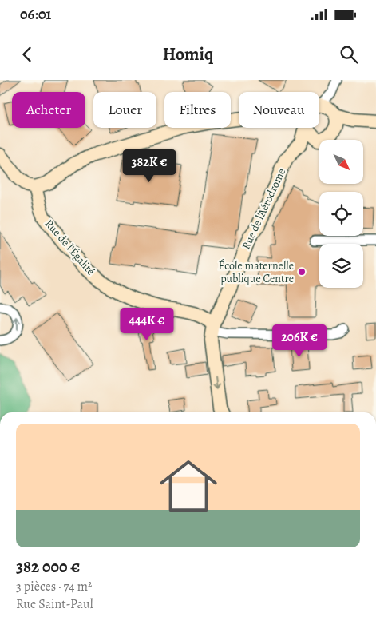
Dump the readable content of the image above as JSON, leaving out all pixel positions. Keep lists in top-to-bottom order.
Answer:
{
  "streets": {
    "street": ["Rue de l'Aérodrome", "Rue de l'Égalité"]
  },
  "crossings": [
    ["Rue de l'Aérodrome", "Rue de l'Égalité"]
  ],
  "places": ["École maternelle publique Centre"],
  "north": "bottom right",
  "page": {
    "status": "06:01",
    "header": "Homiq",
    "chip": [
      "Acheter",
      "Louer",
      "Filtres",
      "Nouveau"
    ],
    "price": ["382K €", "444K €", "206K €"],
    "list": [
      {
        "name": "382 000 €",
        "note": "3 pièces · 74 m² · Rue Saint-Paul"
      }
    ]
  }
}
